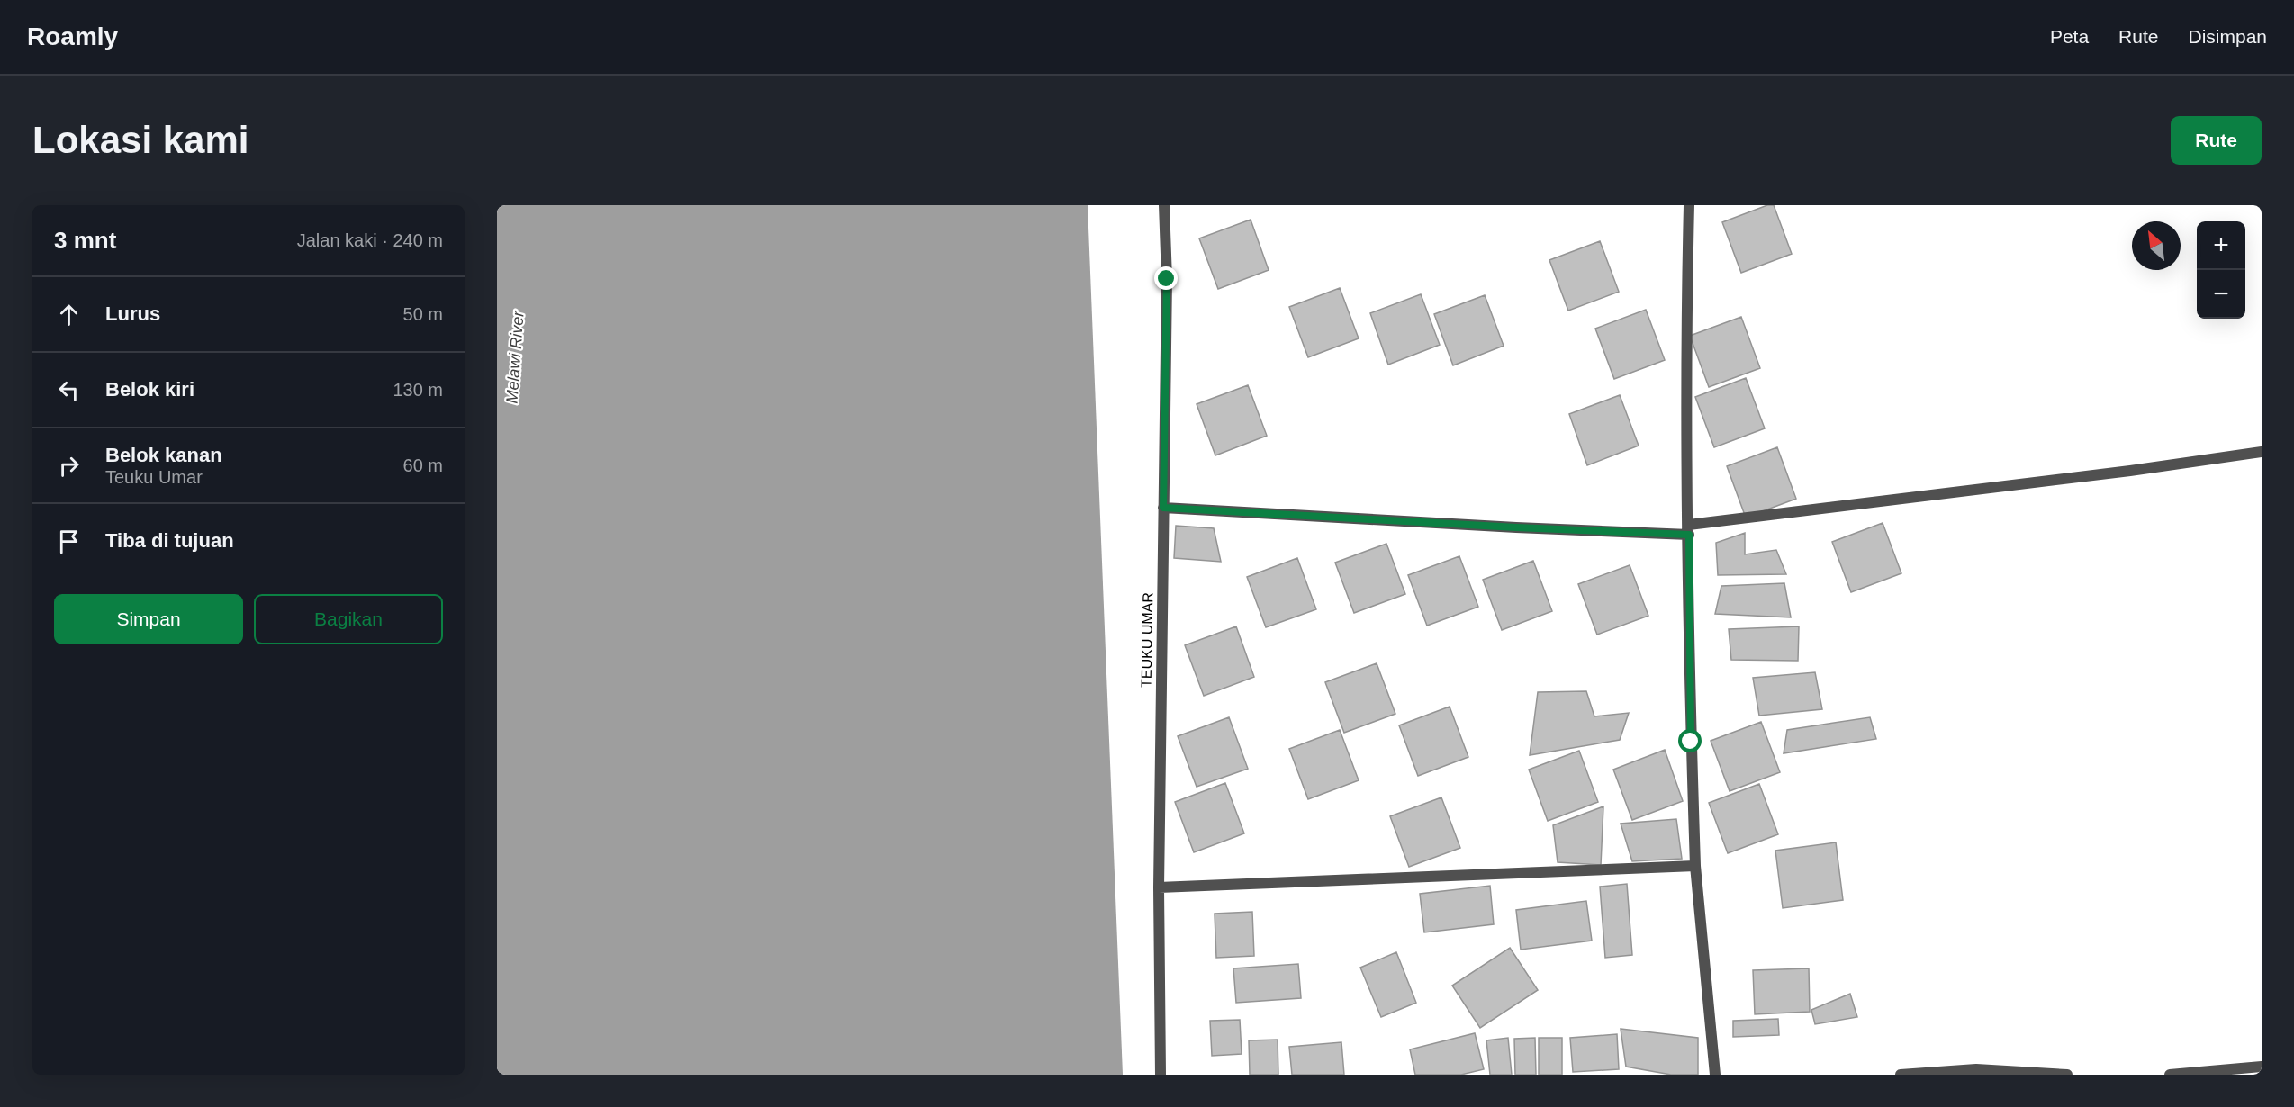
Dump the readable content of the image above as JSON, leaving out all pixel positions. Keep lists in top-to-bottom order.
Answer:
{
  "streets": {
    "street": ["TEUKU UMAR"]
  },
  "water": ["Melawi River"],
  "north": "top left",
  "page": {
    "header": "Roamly",
    "nav": ["Peta", "Rute", "Disimpan"],
    "buttons": [
      "Rute",
      ["Simpan", "Bagikan"]
    ],
    "title": "Lokasi kami",
    "heading": ["3 mnt", "Jalan kaki · 240 m"],
    "map_buttons": ["+", "−"],
    "list": [
      ["Lurus", "50 m"],
      ["Belok kiri", "130 m"],
      ["Belok kanan", "Teuku Umar", "60 m"],
      "Tiba di tujuan"
    ]
  }
}
